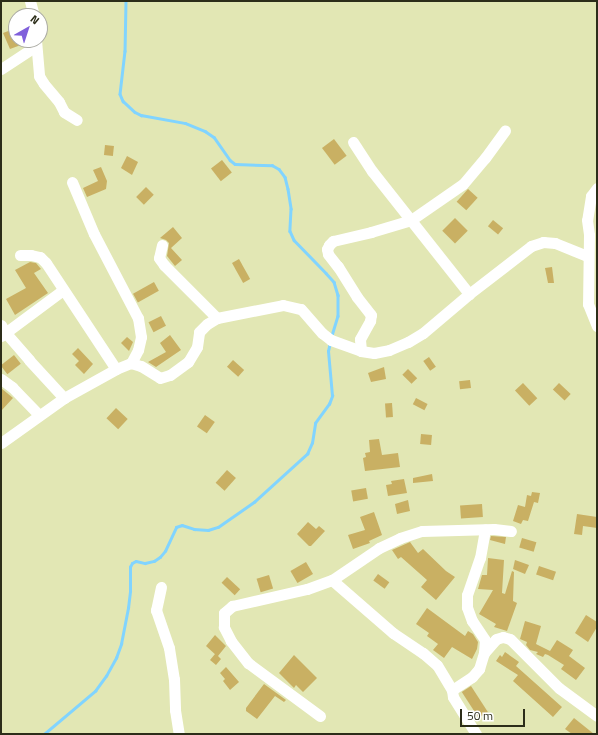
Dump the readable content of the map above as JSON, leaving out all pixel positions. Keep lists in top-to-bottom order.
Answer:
{
  "scale_bar": "50 m",
  "north": "top right"
}
